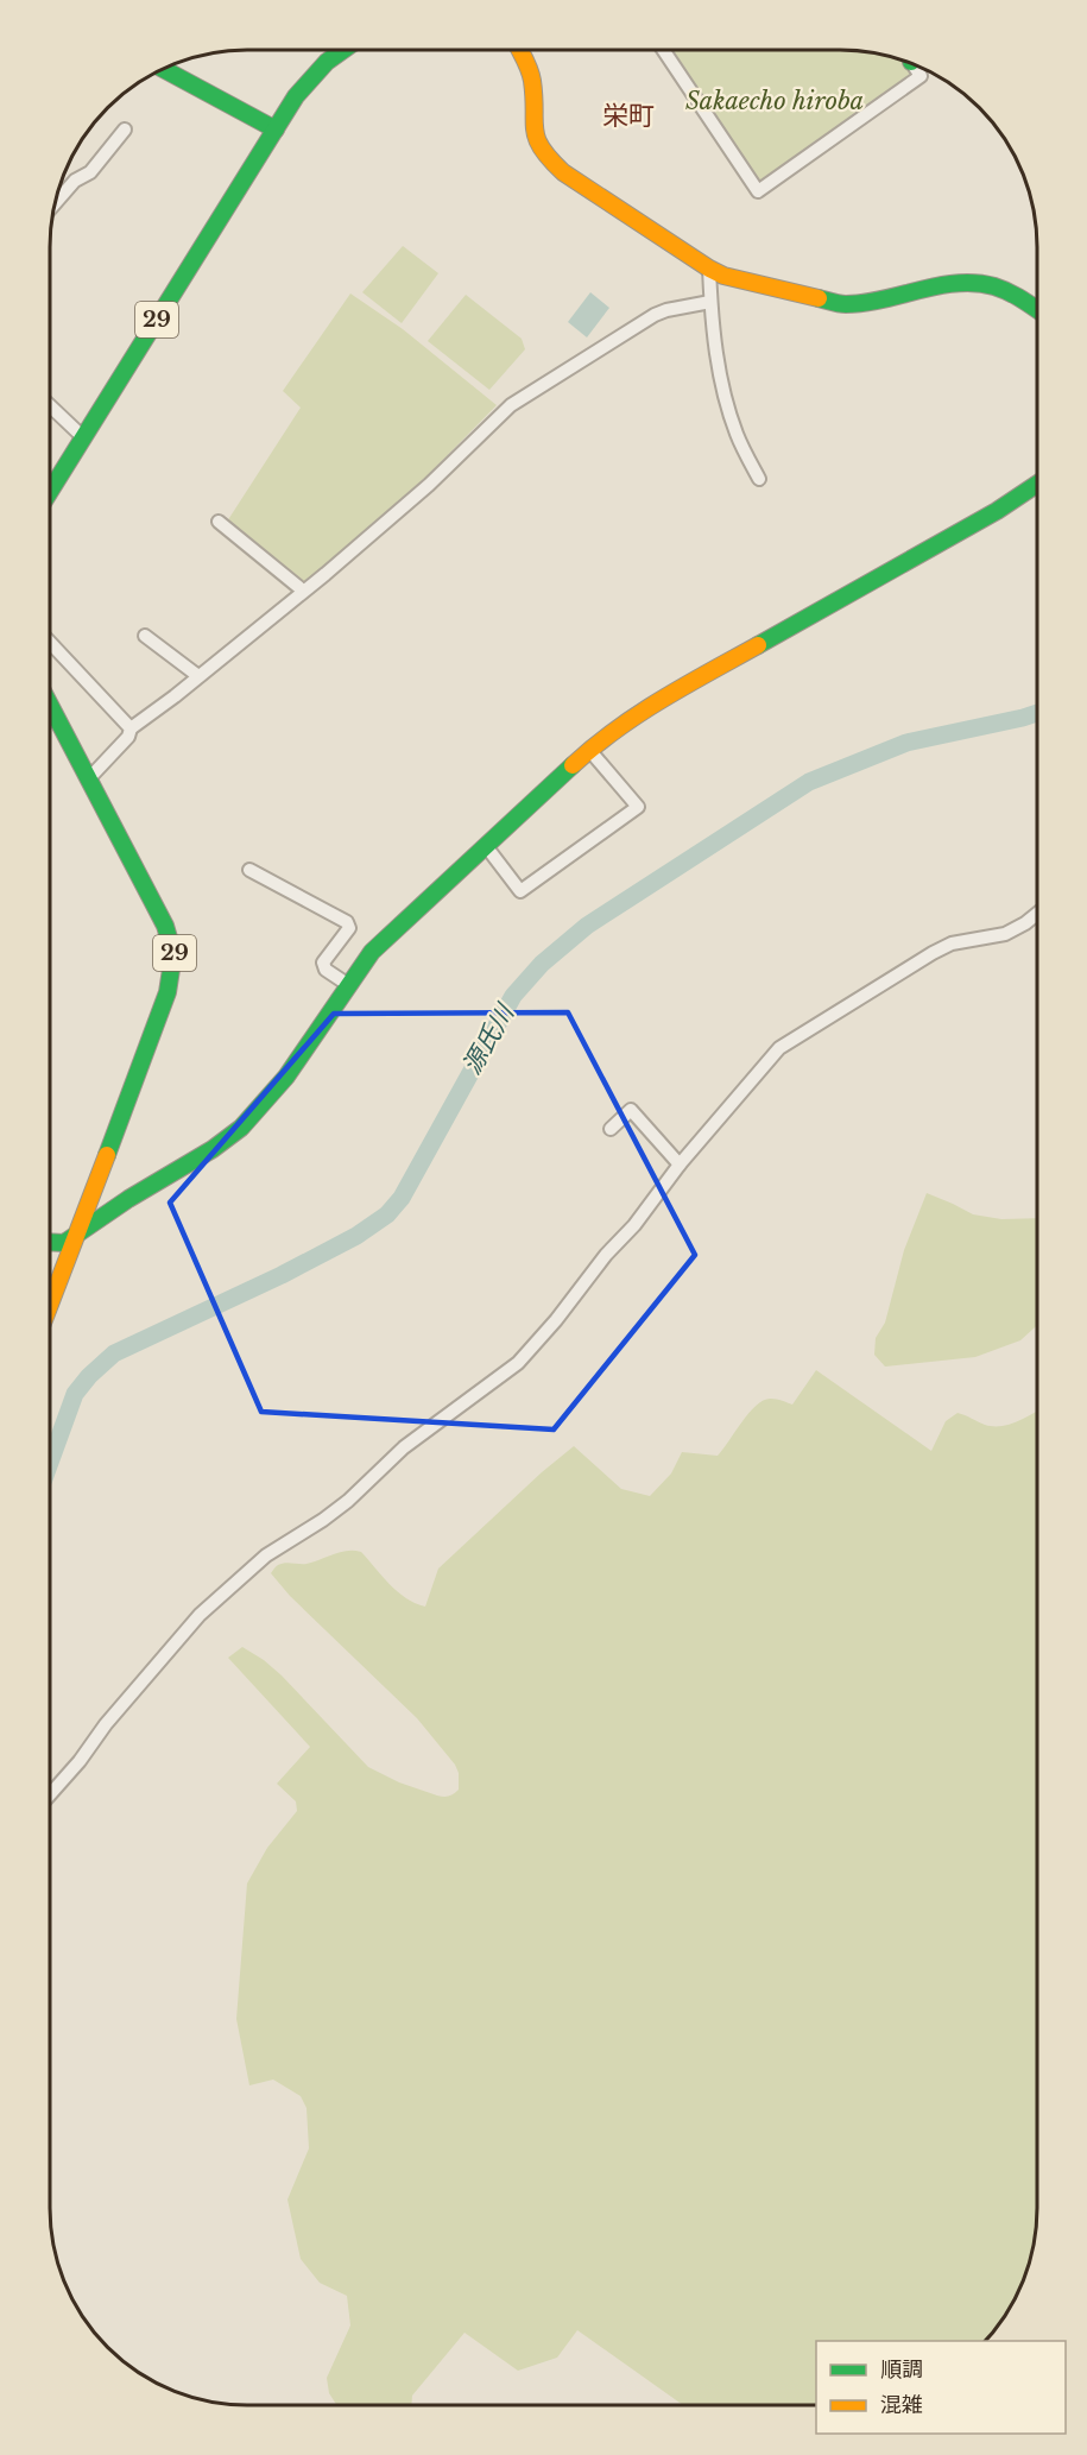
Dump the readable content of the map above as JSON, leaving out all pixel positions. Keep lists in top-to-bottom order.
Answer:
{
  "streets": {
    "street": ["29"]
  },
  "districts": ["栄町"],
  "water": ["源氏川"],
  "parks": ["Sakaecho hiroba"],
  "legend": ["順調", "混雑"]
}
